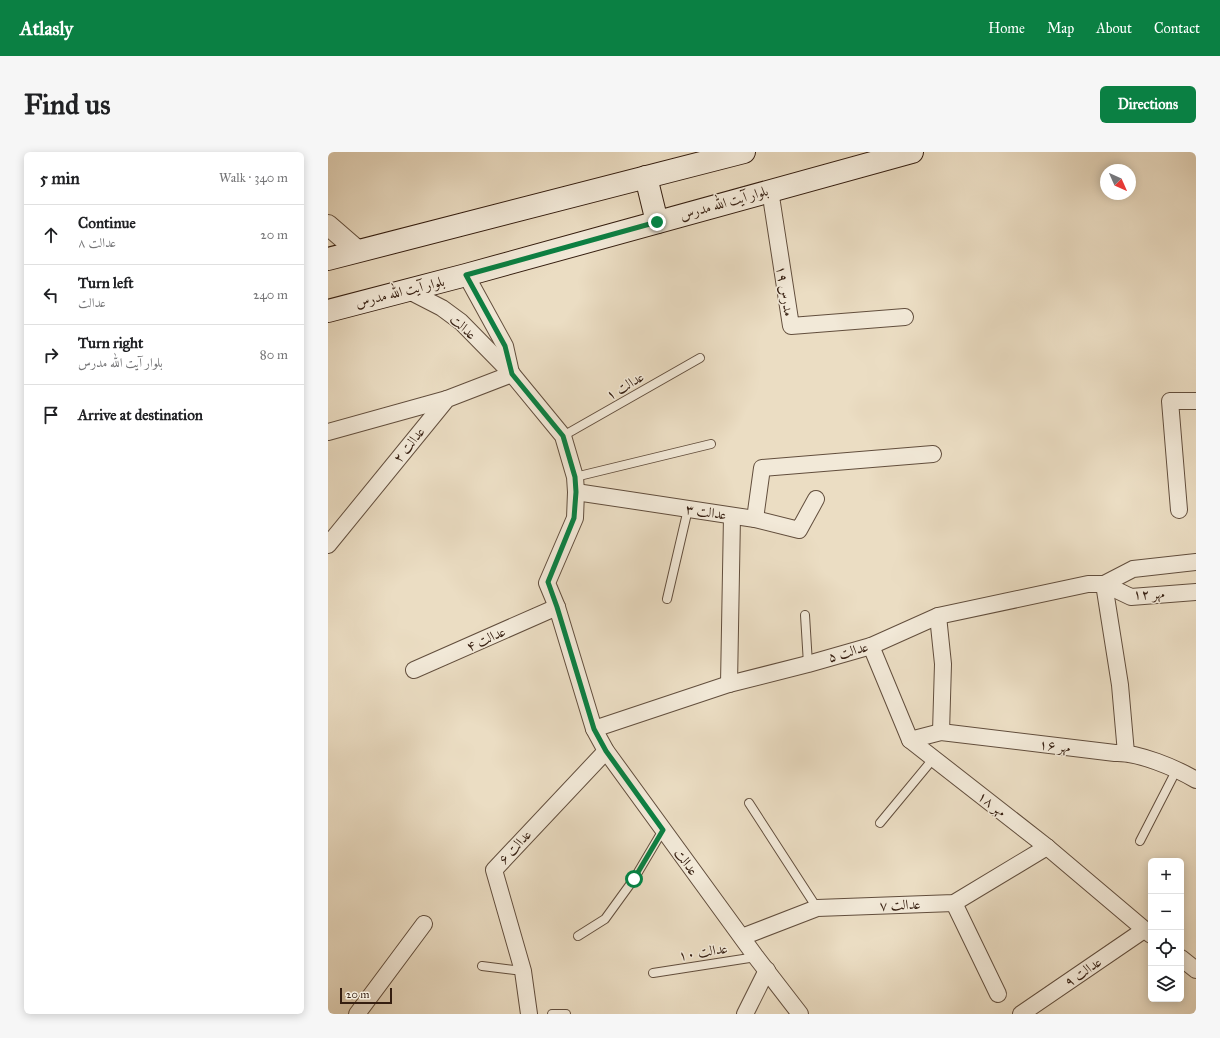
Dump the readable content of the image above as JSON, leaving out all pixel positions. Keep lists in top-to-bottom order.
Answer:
{
  "streets": {
    "main road": ["بلوار آیت الله مدرس"],
    "street": [
      "مدرس ۱۹",
      "عدالت",
      "عدالت ۲",
      "عدالت ۳",
      "مهر ۱۲",
      "عدالت ۴",
      "عدالت ۵",
      "مهر ۱۶",
      "مهر ۱۸",
      "عدالت ۶",
      "عدالت ۷",
      "عدالت ۹"
    ],
    "lane": ["عدالت ۱", "عدالت ۱۰"]
  },
  "crossings": [
    ["بلوار آیت الله مدرس", "مدرس ۱۹"],
    ["بلوار آیت الله مدرس", "عدالت"],
    ["عدالت", "عدالت ۱"],
    ["عدالت", "عدالت ۲"],
    ["عدالت", "عدالت ۳"],
    ["عدالت", "عدالت ۴"],
    ["عدالت", "عدالت ۵"],
    ["عدالت", "عدالت ۶"],
    ["عدالت", "عدالت ۷"],
    ["عدالت", "عدالت ۱۰"],
    ["مهر ۱۲", "عدالت ۵"],
    ["عدالت ۵", "مهر ۱۸"],
    ["مهر ۱۶", "مهر ۱۸"],
    ["مهر ۱۸", "عدالت ۷"],
    ["مهر ۱۸", "عدالت ۹"]
  ],
  "scale_bar": "20 m",
  "north": "bottom right",
  "page": {
    "header": "Atlasly",
    "nav": [
      "Home",
      "Map",
      "About",
      "Contact"
    ],
    "buttons": "Directions",
    "title": "Find us",
    "heading": ["5 min", "Walk · 340 m"],
    "list": [
      ["Continue", "عدالت ۸", "20 m"],
      ["Turn left", "عدالت", "240 m"],
      ["Turn right", "بلوار آیت الله مدرس", "80 m"],
      "Arrive at destination"
    ],
    "map_buttons": ["+", "−"],
    "scale": "20 m"
  }
}
